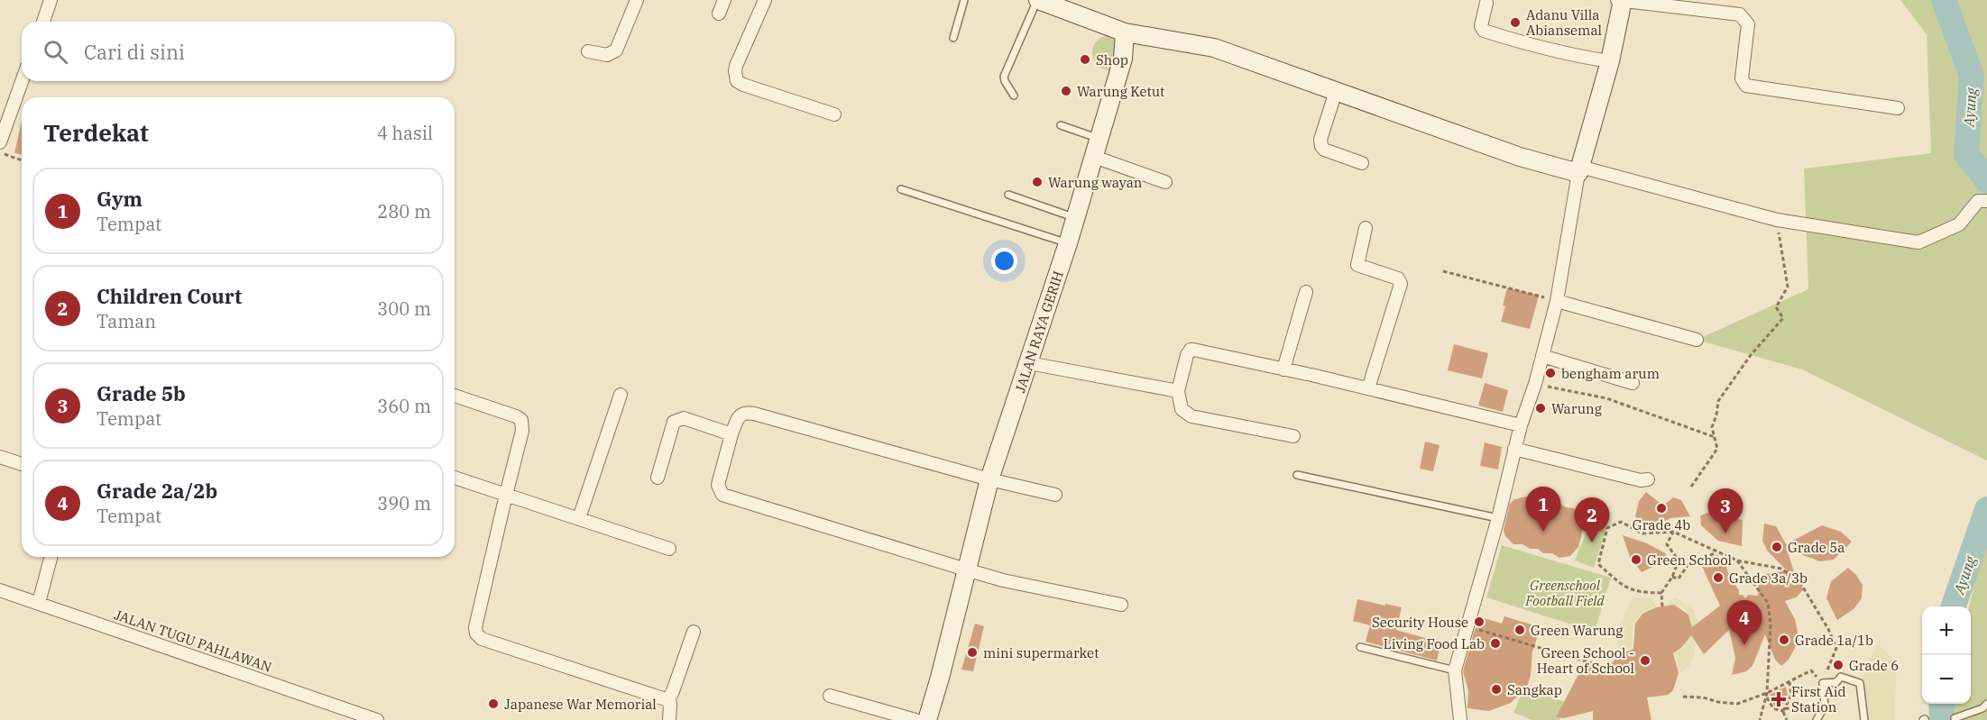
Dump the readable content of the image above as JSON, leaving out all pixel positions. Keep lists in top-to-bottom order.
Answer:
{
  "streets": {
    "street": ["JALAN RAYA GERIH", "JALAN TUGU PAHLAWAN"]
  },
  "water": ["Ayung"],
  "parks": ["Greenschool Football Field"],
  "places": {
    "other": [
      "Adanu Villa Abiansemal",
      "Shop",
      "Warung Ketut",
      "Warung wayan",
      "bengham arum",
      "Warung",
      "Grade 4b",
      "Grade 5a",
      "Green School",
      "Grade 3a/3b",
      "Security House",
      "Green Warung",
      "Grade 1a/1b",
      "Living Food Lab",
      "mini supermarket",
      "Green School - Heart of School",
      "Grade 6",
      "Sangkap",
      "Japanese War Memorial"
    ],
    "health": ["First Aid Station"]
  },
  "page": {
    "search": "Cari di sini",
    "heading": ["Terdekat", "4 hasil"],
    "list": [
      {
        "mark": "1",
        "name": "Gym",
        "note": "Tempat",
        "value": "280 m"
      },
      {
        "mark": "2",
        "name": "Children Court",
        "note": "Taman",
        "value": "300 m"
      },
      {
        "mark": "3",
        "name": "Grade 5b",
        "note": "Tempat",
        "value": "360 m"
      },
      {
        "mark": "4",
        "name": "Grade 2a/2b",
        "note": "Tempat",
        "value": "390 m"
      }
    ],
    "pins": [
      "1",
      "3",
      "2",
      "4"
    ],
    "map_buttons": ["+", "−"]
  }
}
